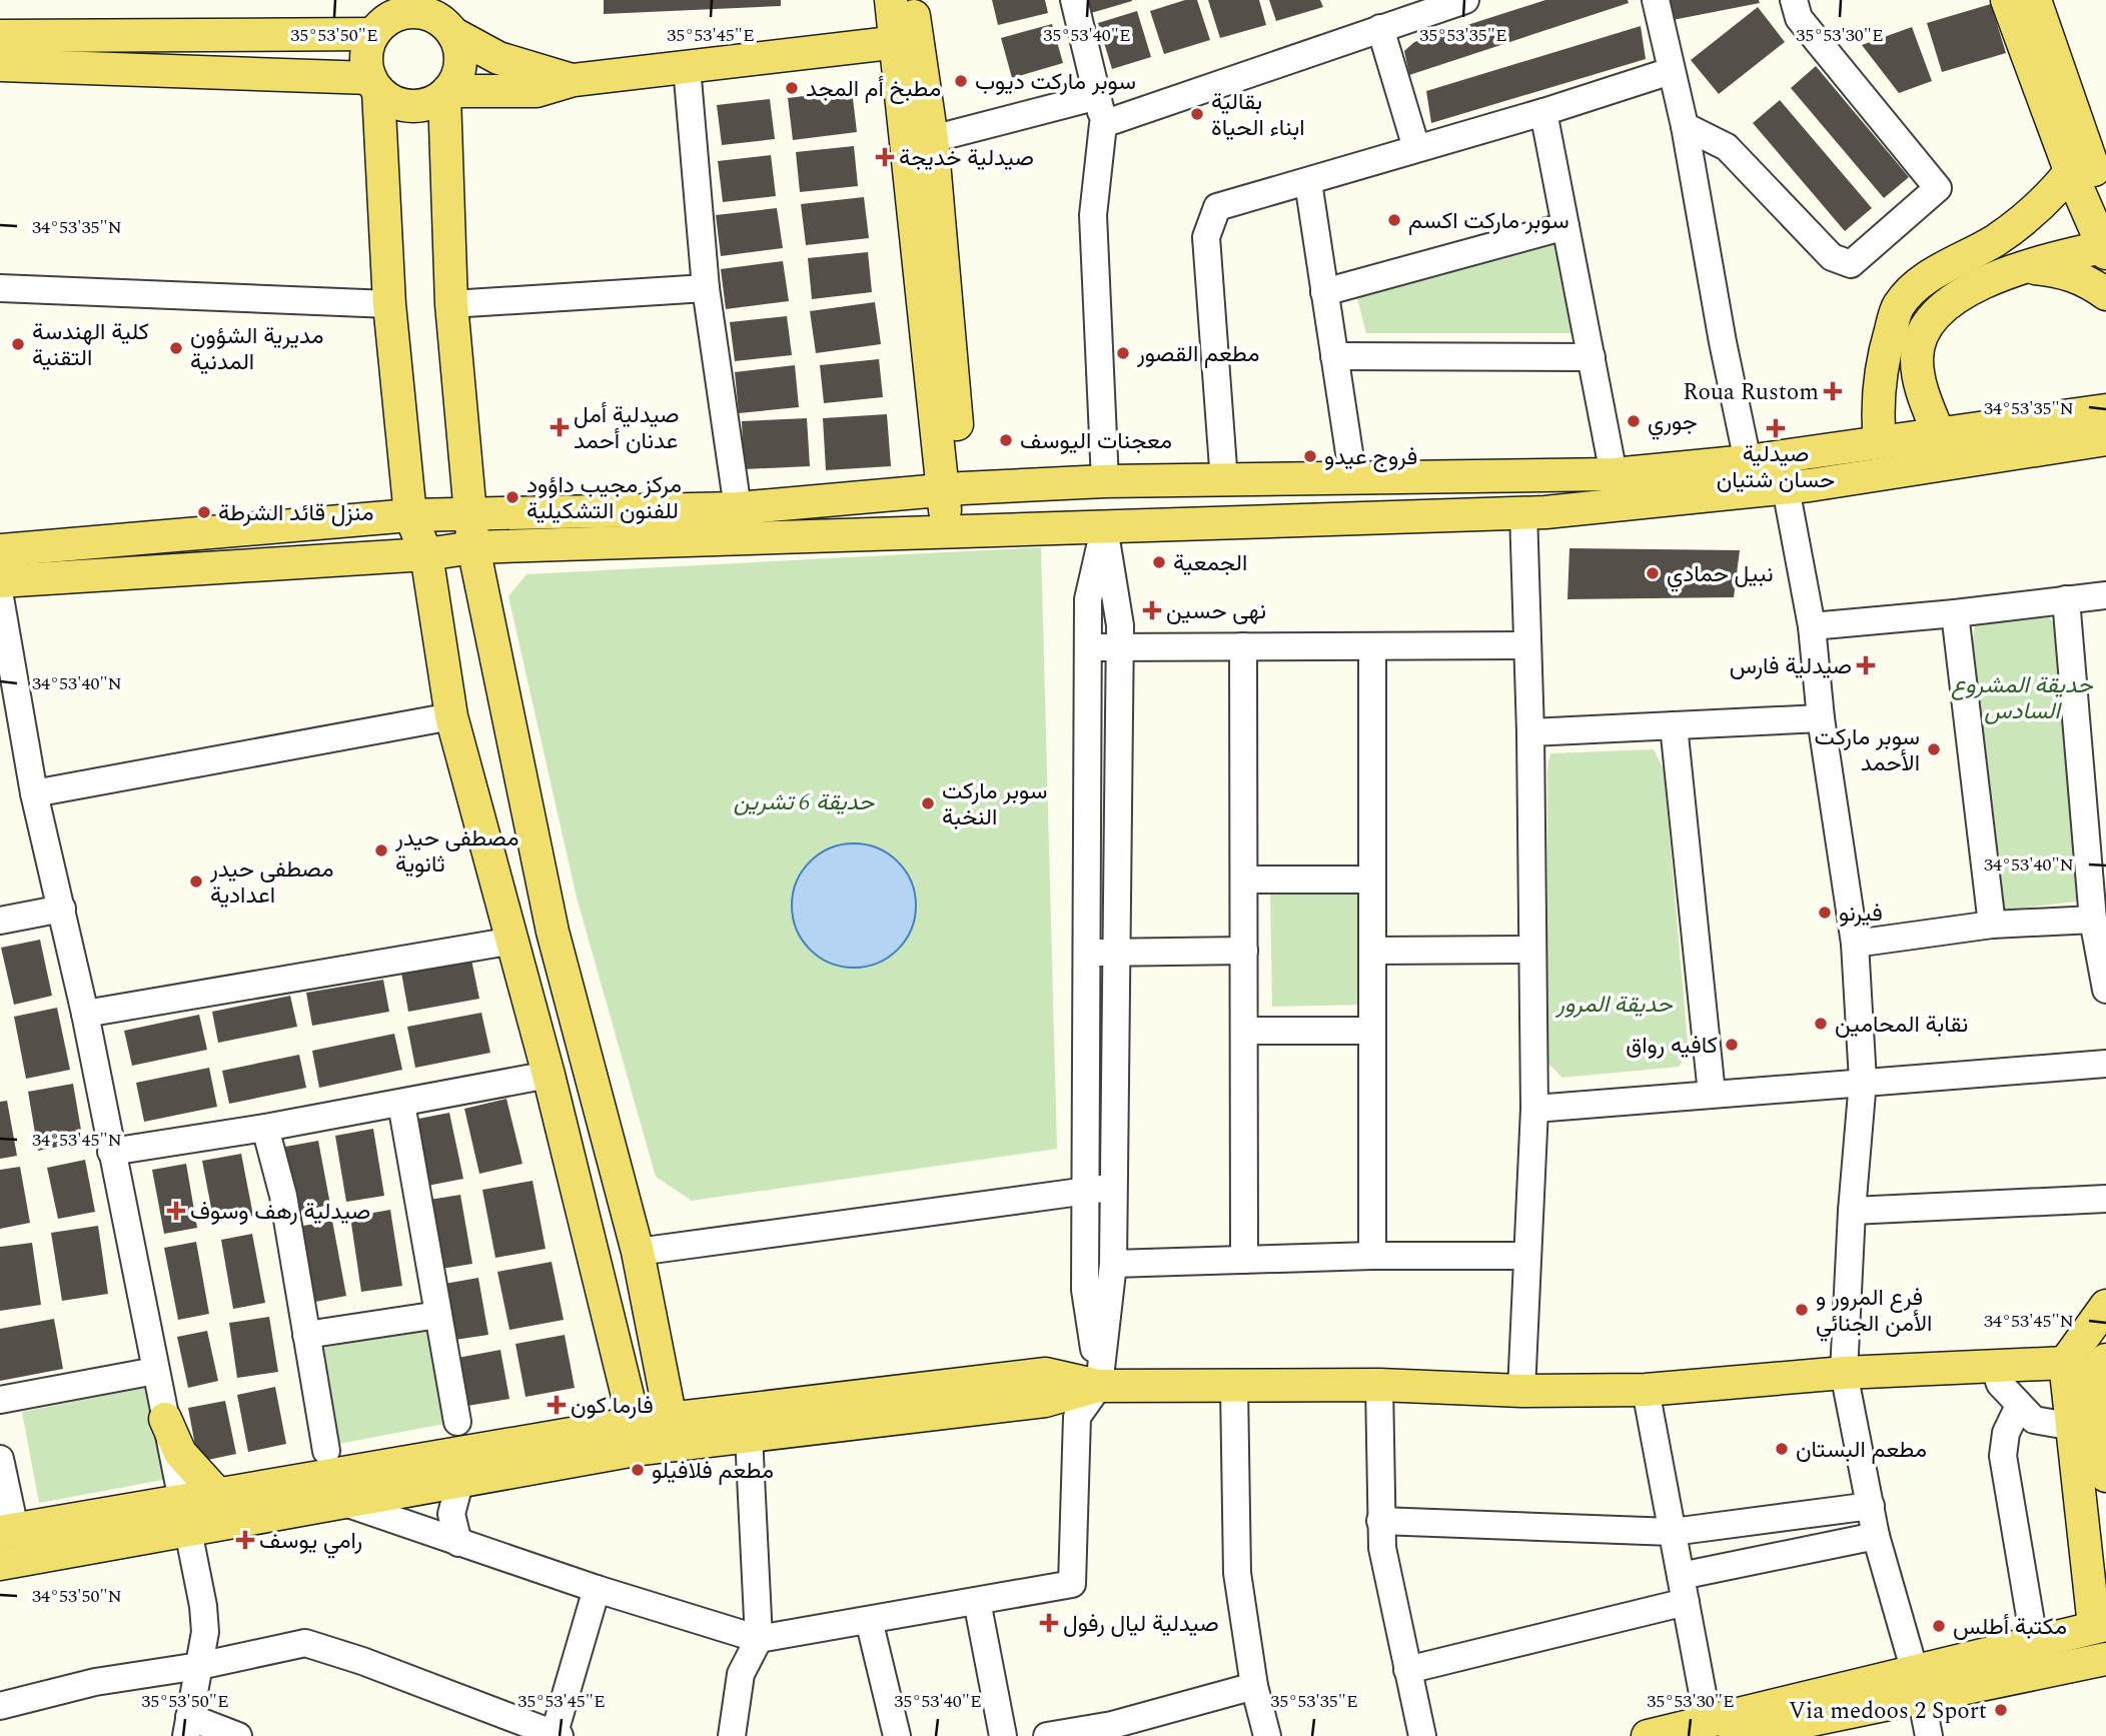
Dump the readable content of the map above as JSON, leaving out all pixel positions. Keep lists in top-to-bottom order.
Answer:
{
  "parks": ["حديقة المشروع السادس", "حديقة 6 تشرين", "حديقة المرور"],
  "places": {
    "other": [
      "سوبر ماركت ديوب",
      "مطبخ أم المجد",
      "بقالية ابناء الحياة",
      "سوبر ماركت اكسم",
      "كلية الهندسة التقنية",
      "مديرية الشؤون المدنية",
      "مطعم القصور",
      "جوري",
      "معجنات اليوسف",
      "فروج عيدو",
      "مركز مجيب داؤود للفنون التشكيلية",
      "منزل قائد الشرطة",
      "الجمعية",
      "نبيل حمادي",
      "سوبر ماركت الأحمد",
      "سوبر ماركت النخبة",
      "مصطفى حيدر ثانوية",
      "مصطفى حيدر اعدادية",
      "فيرنو",
      "نقابة المحامين",
      "كافيه رواق",
      "فرع المرور و الأمن الجنائي",
      "مطعم البستان",
      "مطعم فلافيلو",
      "مكتبة أطلس",
      "Via medoos 2 Sport"
    ],
    "health": [
      "صيدلية خديجة",
      "Roua Rustom",
      "صيدلية أمل عدنان أحمد",
      "صيدلية حسان شتيان",
      "نهى حسين",
      "صيدلية فارس",
      "صيدلية رهف وسوف",
      "فارما كون",
      "رامي يوسف",
      "صيدلية ليال رفول"
    ]
  },
  "coordinates": [
    "35°53'50\"E",
    "35°53'45\"E",
    "35°53'40\"E",
    "35°53'35\"E",
    "35°53'30\"E",
    "34°53'35\"N",
    "34°53'40\"N",
    "34°53'45\"N",
    "34°53'50\"N"
  ]
}
